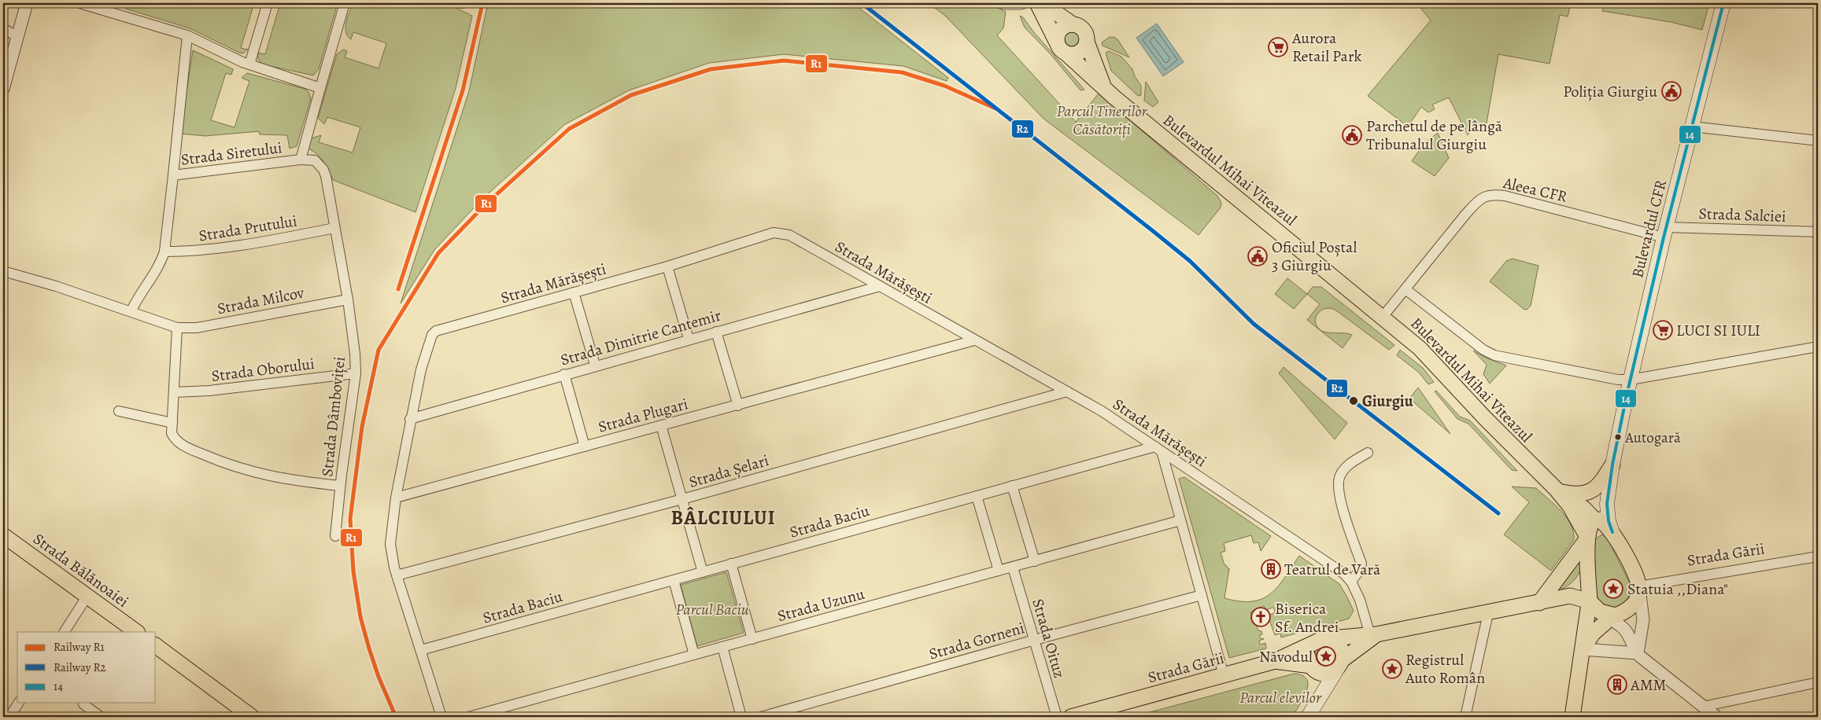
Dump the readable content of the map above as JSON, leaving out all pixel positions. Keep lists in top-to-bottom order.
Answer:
{
  "streets": {
    "main road": [
      "Bulevardul Mihai Viteazul",
      "Bulevardul CFR",
      "Strada Gării",
      "Strada Bălănoaiei"
    ],
    "street": [
      "Strada Siretului",
      "Aleea CFR",
      "Strada Salciei",
      "Strada Prutului",
      "Strada Mărășești",
      "Strada Milcov",
      "Strada Dimitrie Cantemir",
      "Strada Oborului",
      "Strada Plugari",
      "Strada Dâmboviței",
      "Strada Șelari",
      "Strada Baciu",
      "Strada Uzunu",
      "Strada Oituz",
      "Strada Gorneni"
    ]
  },
  "crossings": [
    ["Strada Siretului", "Strada Prutului"],
    ["Strada Siretului", "Strada Dâmboviței"],
    ["Bulevardul Mihai Viteazul", "Aleea CFR"],
    ["Bulevardul Mihai Viteazul", "Bulevardul CFR"],
    ["Aleea CFR", "Strada Salciei"],
    ["Aleea CFR", "Bulevardul CFR"],
    ["Strada Salciei", "Bulevardul CFR"],
    ["Strada Prutului", "Strada Dâmboviței"],
    ["Strada Mărășești", "Strada Dimitrie Cantemir"],
    ["Strada Mărășești", "Strada Plugari"],
    ["Strada Mărășești", "Strada Șelari"],
    ["Strada Mărășești", "Strada Baciu"],
    ["Strada Milcov", "Strada Dâmboviței"],
    ["Strada Oborului", "Strada Dâmboviței"],
    ["Strada Uzunu", "Strada Oituz"],
    ["Strada Oituz", "Strada Gorneni"]
  ],
  "districts": ["BÂLCIULUI"],
  "parks": ["Parcul Tinerilor Căsătoriți", "Parcul Baciu", "Parcul elevilor"],
  "places": {
    "supermarket": ["Aurora Retail Park", "LUCI SI IULI"],
    "public building": ["Poliția Giurgiu", "Parchetul de pe lângă Tribunalul Giurgiu", "Oficiul Poștal 3 Giurgiu"],
    "other": ["Giurgiu", "Autogară"],
    "building": ["Teatrul de Vară", "AMM"],
    "place": ["Statuia ,,Diana\"", "Năvodul", "Registrul Auto Român"],
    "church": ["Biserica Sf. Andrei"]
  },
  "lines": ["rail line R1", "rail line R2", "transit line 14"],
  "legend": ["Railway R1", "Railway R2", "14"]
}
